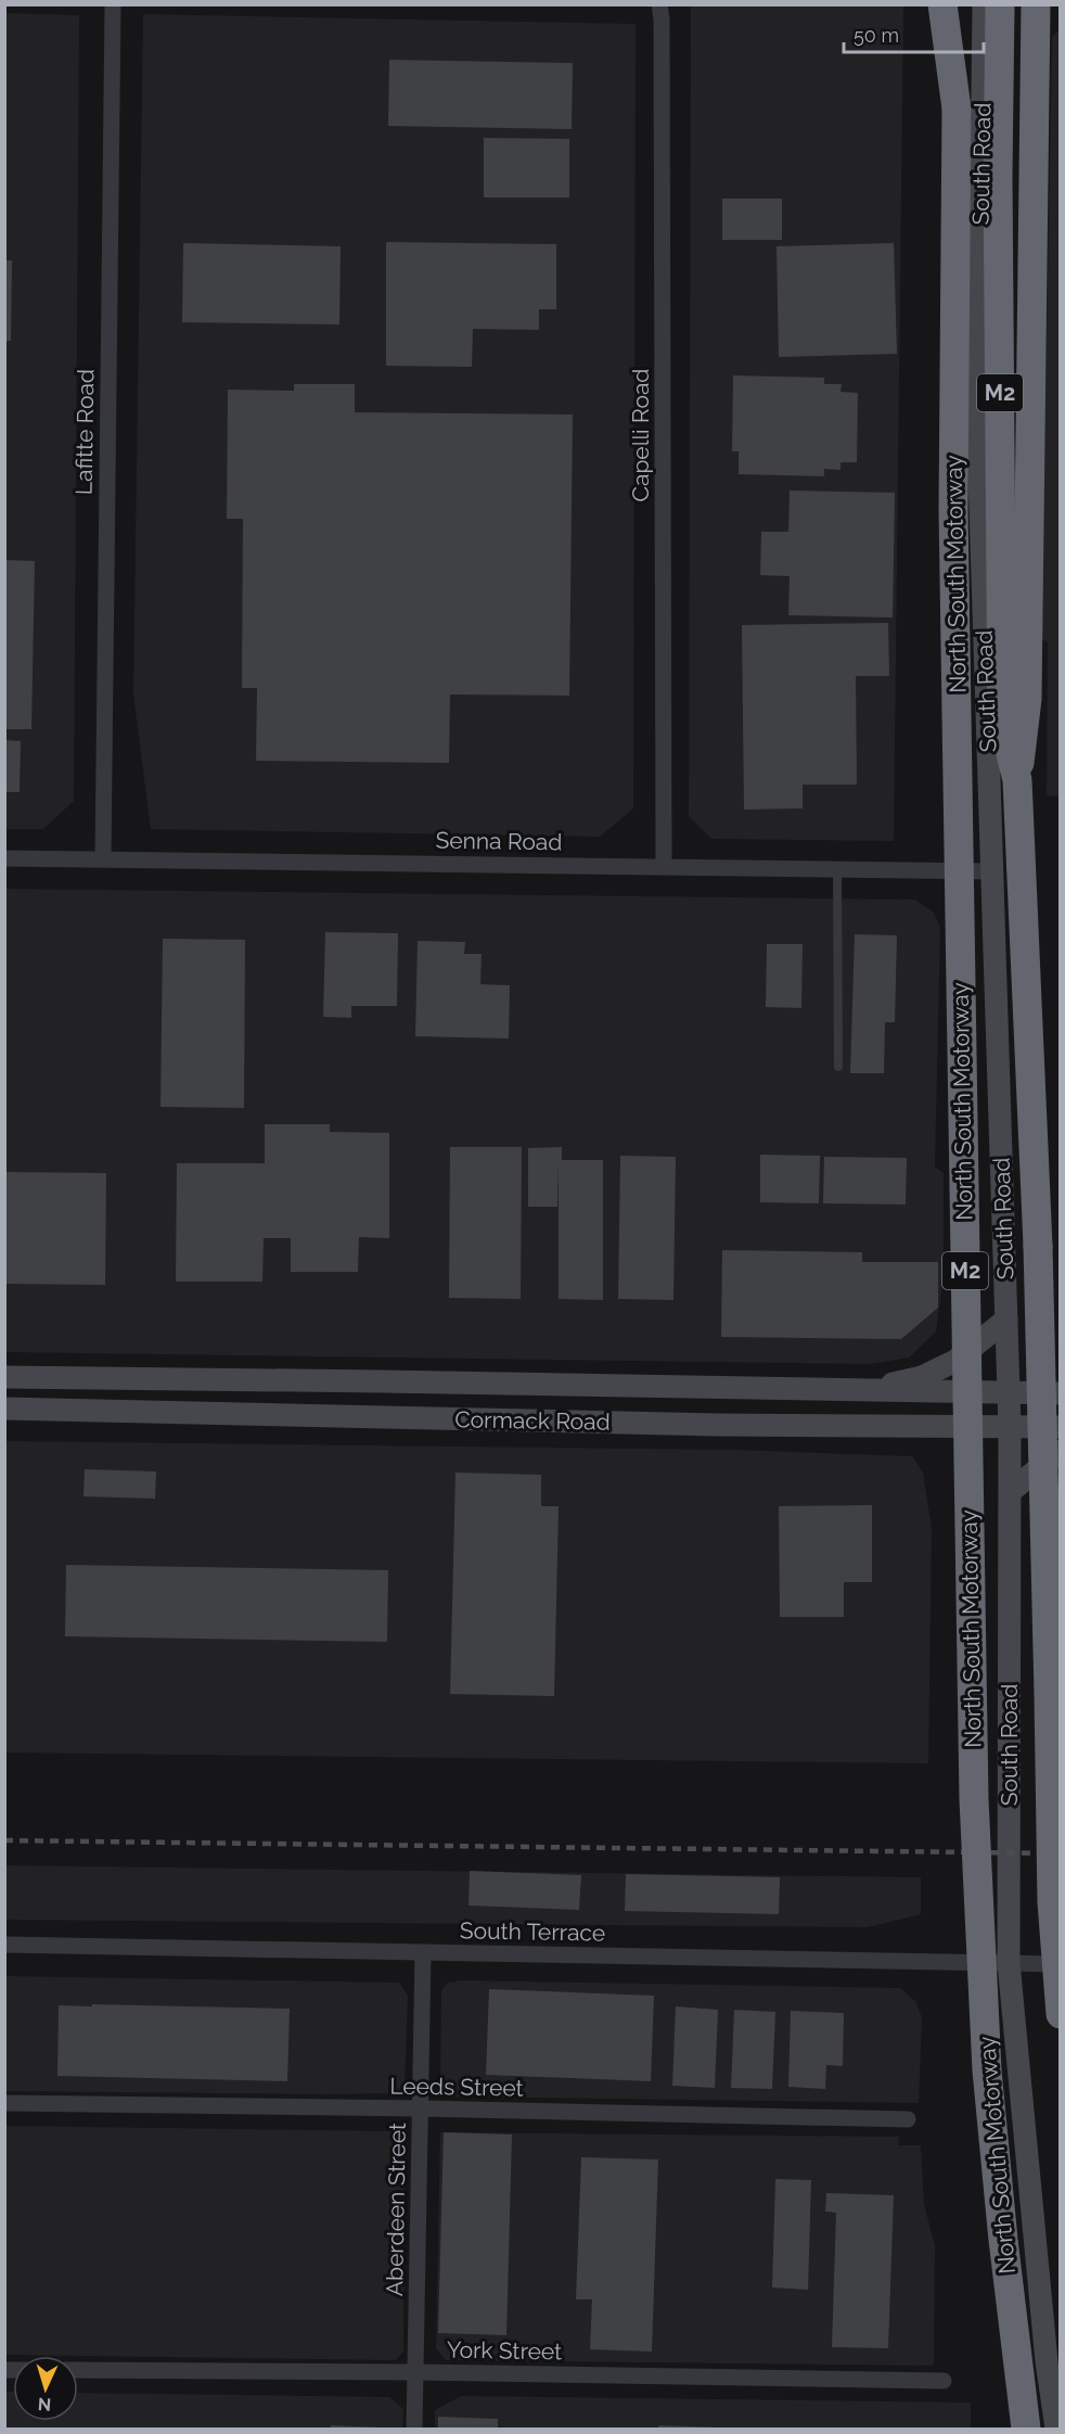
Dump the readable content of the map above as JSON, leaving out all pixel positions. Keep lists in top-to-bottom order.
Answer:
{
  "streets": {
    "highway": ["M2", "North South Motorway"],
    "main road": ["South Road", "Cormack Road"],
    "street": [
      "Lafitte Road",
      "Capelli Road",
      "Senna Road",
      "South Terrace",
      "Leeds Street",
      "Aberdeen Street",
      "York Street"
    ]
  },
  "crossings": [
    ["South Road", "Senna Road"],
    ["South Road", "Cormack Road"],
    ["South Road", "South Terrace"],
    ["Lafitte Road", "Senna Road"],
    ["Capelli Road", "Senna Road"],
    ["South Terrace", "Aberdeen Street"],
    ["Leeds Street", "Aberdeen Street"],
    ["Aberdeen Street", "York Street"]
  ],
  "scale_bar": "50 m",
  "north": "bottom"
}
